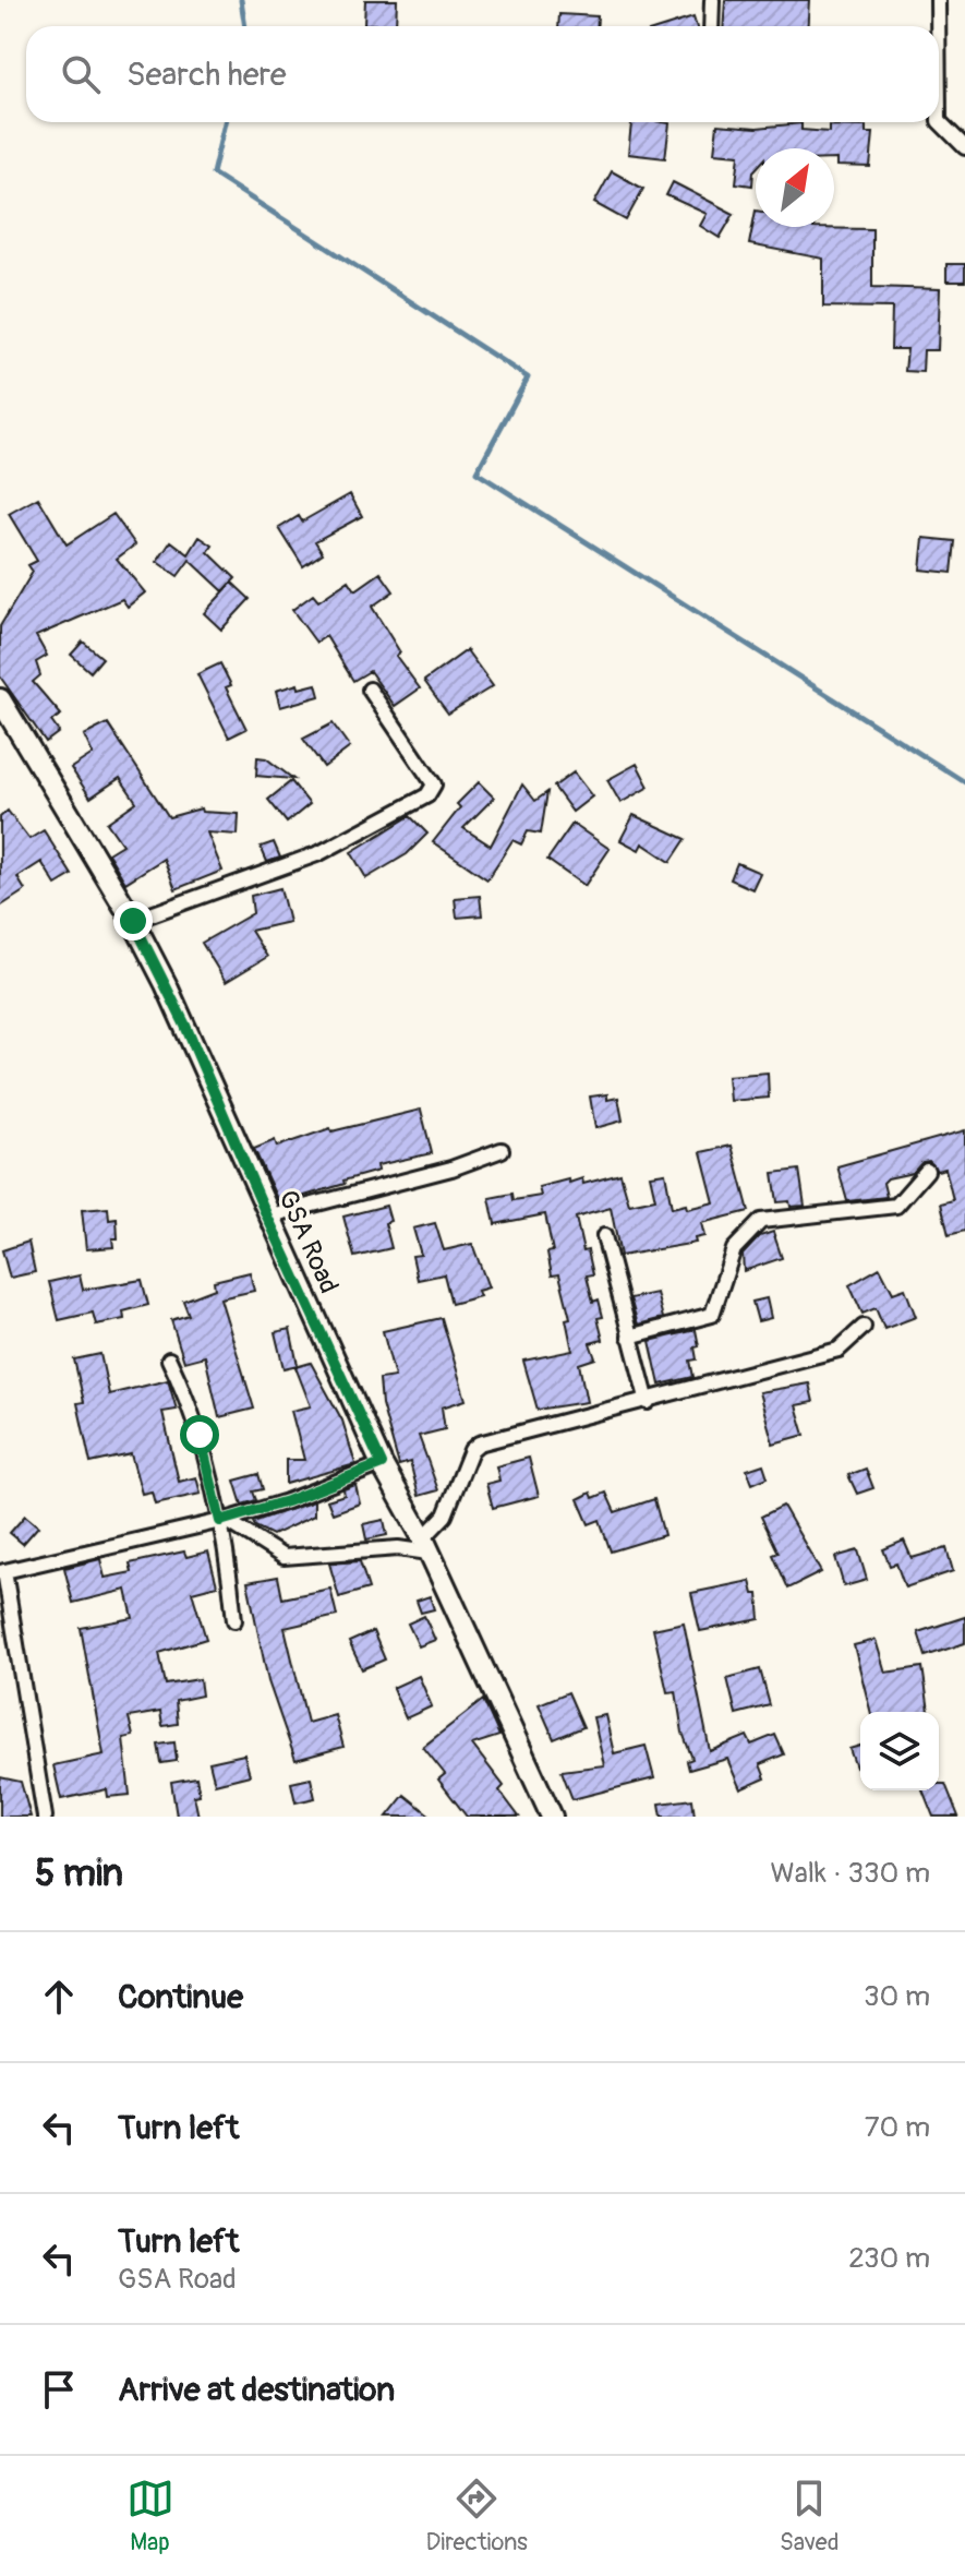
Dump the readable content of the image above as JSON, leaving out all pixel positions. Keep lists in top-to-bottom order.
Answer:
{
  "streets": {
    "street": ["GSA Road"]
  },
  "north": "top right",
  "page": {
    "search": "Search here",
    "heading": ["5 min", "Walk · 330 m"],
    "list": [
      ["Continue", "30 m"],
      ["Turn left", "70 m"],
      ["Turn left", "GSA Road", "230 m"],
      "Arrive at destination"
    ],
    "nav": ["Map", "Directions", "Saved"]
  }
}
